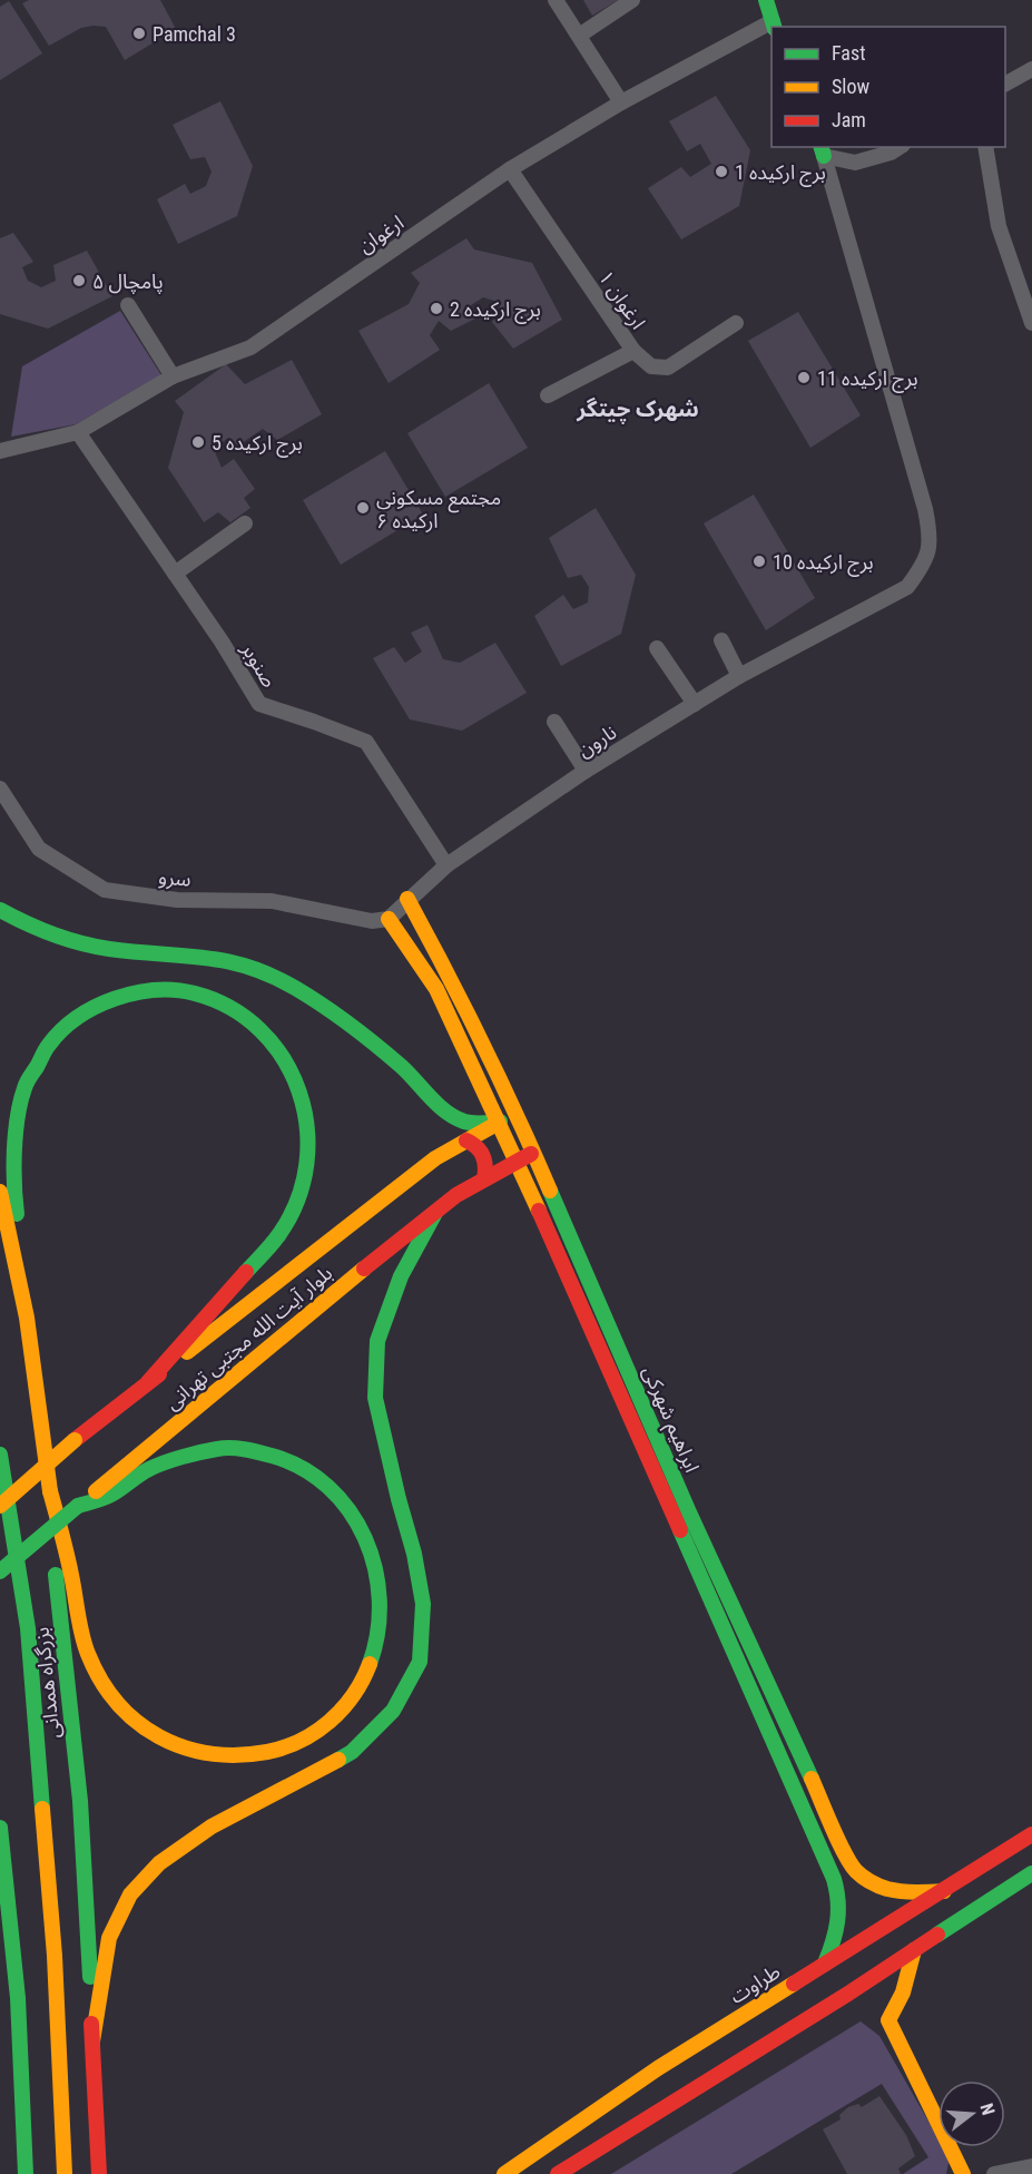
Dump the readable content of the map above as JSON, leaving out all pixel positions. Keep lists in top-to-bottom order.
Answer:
{
  "streets": {
    "main road": [
      "بلوار آیت الله مجتبی تهرانی",
      "ابراهیم شهرکی",
      "بزرگراه همدانی",
      "طراوت"
    ],
    "street": [
      "ارغوان",
      "ارغوان ۱",
      "صنوبر",
      "نارون",
      "سرو"
    ]
  },
  "crossings": [
    ["ارغوان", "ارغوان ۱"],
    ["ارغوان", "صنوبر"],
    ["صنوبر", "نارون"],
    ["نارون", "سرو"],
    ["نارون", "ابراهیم شهرکی"],
    ["سرو", "ابراهیم شهرکی"],
    ["بلوار آیت الله مجتبی تهرانی", "ابراهیم شهرکی"],
    ["ابراهیم شهرکی", "طراوت"]
  ],
  "districts": ["شهرک چیتگر"],
  "places": [
    "Pamchal 3",
    "برج ارکیده 1",
    "پامچال ۵",
    "برج ارکیده 2",
    "برج ارکیده 11",
    "برج ارکیده 5",
    "مجتمع مسکونی ارکیده ۶",
    "برج ارکیده 10"
  ],
  "legend": ["Fast", "Slow", "Jam"],
  "north": "right"
}
